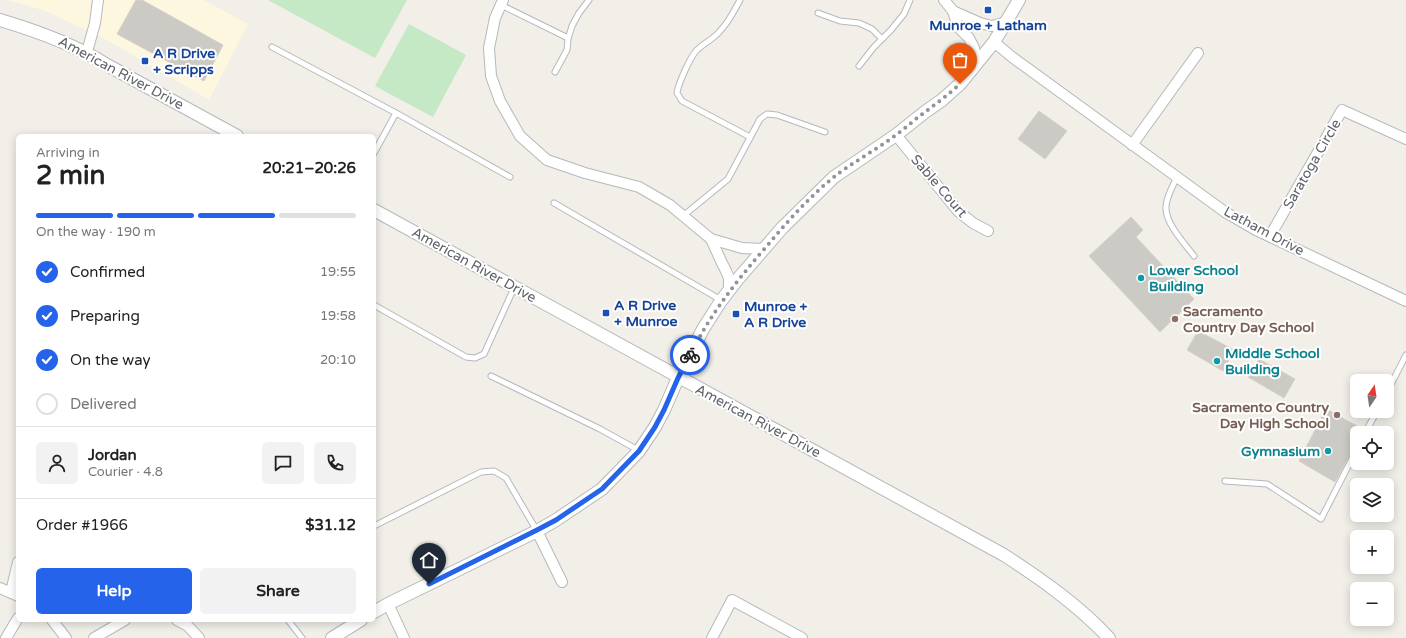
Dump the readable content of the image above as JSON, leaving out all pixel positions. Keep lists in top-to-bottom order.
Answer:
{
  "streets": {
    "street": [
      "American River Drive",
      "Saratoga Circle",
      "Sable Court",
      "Latham Drive"
    ]
  },
  "crossings": [
    ["Saratoga Circle", "Latham Drive"]
  ],
  "places": {
    "transit": [
      "Munroe + Latham",
      "A R Drive + Scripps",
      "A R Drive + Munroe",
      "Munroe + A R Drive"
    ],
    "other": [
      "Lower School Building",
      "Sacramento Country Day School",
      "Middle School Building",
      "Sacramento Country Day High School",
      "Gymnasium"
    ]
  },
  "north": "top",
  "page": {
    "heading": ["2 min", "Arriving in", "20:21–20:26"],
    "panel": [
      "Jordan",
      "Courier · 4.8",
      "Order #1966",
      "$31.12"
    ],
    "bar": "On the way · 190 m",
    "list": [
      ["Confirmed", "19:55"],
      ["Preparing", "19:58"],
      ["On the way", "20:10"],
      "Delivered"
    ],
    "map_buttons": ["+", "−"],
    "buttons": ["Help", "Share"]
  }
}
